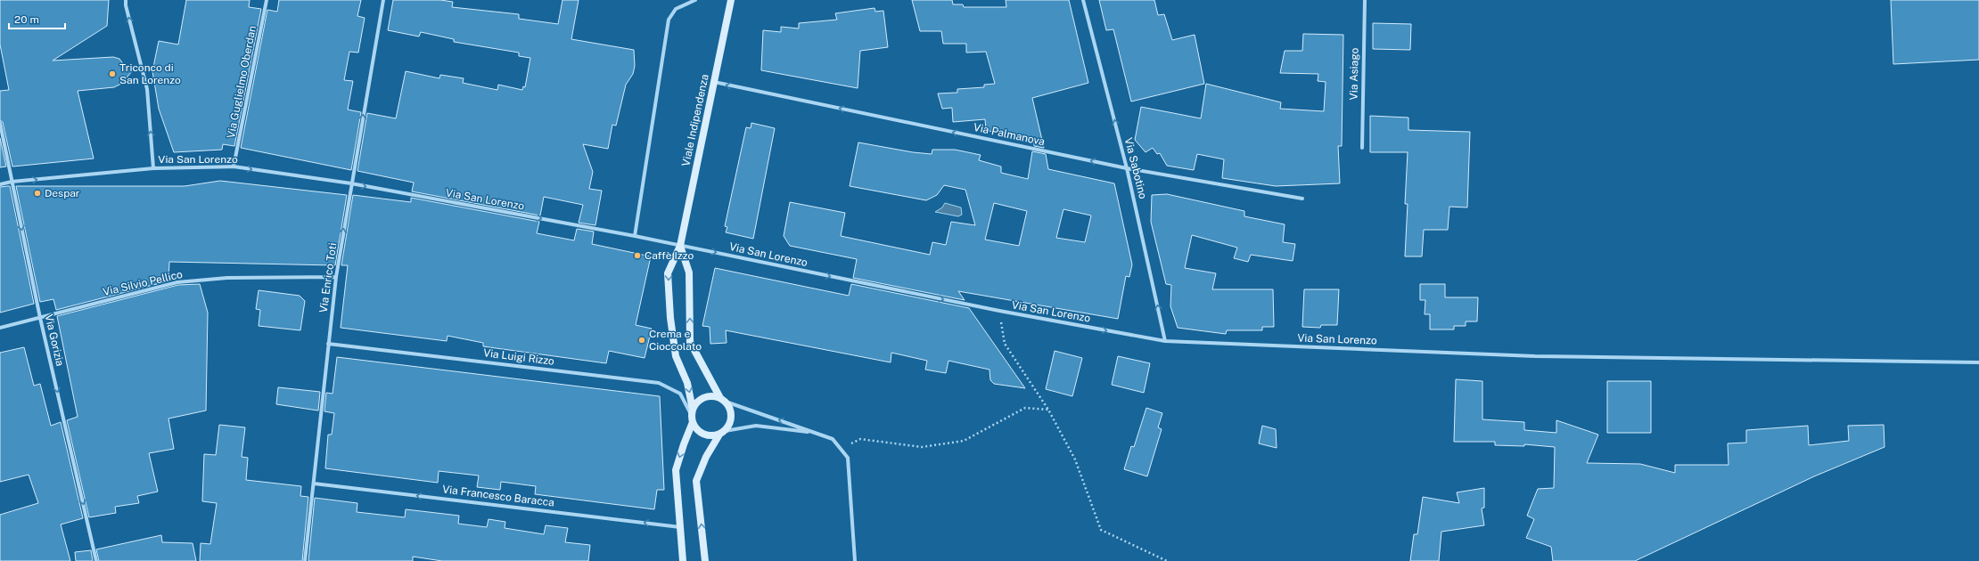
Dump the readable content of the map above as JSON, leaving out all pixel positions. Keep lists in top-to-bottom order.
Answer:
{
  "streets": {
    "main road": ["Viale Indipendenza"],
    "street": [
      "Via Asiago",
      "Via Guglielmo Oberdan",
      "Via Palmanova",
      "Via San Lorenzo",
      "Via Sabotino",
      "Via Enrico Toti",
      "Via Silvio Pellico",
      "Via Gorizia",
      "Via Luigi Rizzo",
      "Via Francesco Baracca"
    ]
  },
  "crossings": [
    ["Via Guglielmo Oberdan", "Via San Lorenzo"],
    ["Viale Indipendenza", "Via Palmanova"],
    ["Viale Indipendenza", "Via San Lorenzo"],
    ["Viale Indipendenza", "Via Luigi Rizzo"],
    ["Via Palmanova", "Via Sabotino"],
    ["Via San Lorenzo", "Via Sabotino"],
    ["Via San Lorenzo", "Via Enrico Toti"],
    ["Via San Lorenzo", "Via Gorizia"],
    ["Via Enrico Toti", "Via Silvio Pellico"],
    ["Via Enrico Toti", "Via Luigi Rizzo"],
    ["Via Enrico Toti", "Via Francesco Baracca"],
    ["Via Silvio Pellico", "Via Gorizia"]
  ],
  "one_way": [
    "Via Palmanova",
    "Via San Lorenzo",
    "Via Sabotino",
    "Via Enrico Toti",
    "Via Gorizia",
    "Via Francesco Baracca"
  ],
  "places": [
    "Triconco di San Lorenzo",
    "Despar",
    "Caffè Izzo",
    "Crema e Cioccolato"
  ],
  "scale_bar": "20 m"
}
